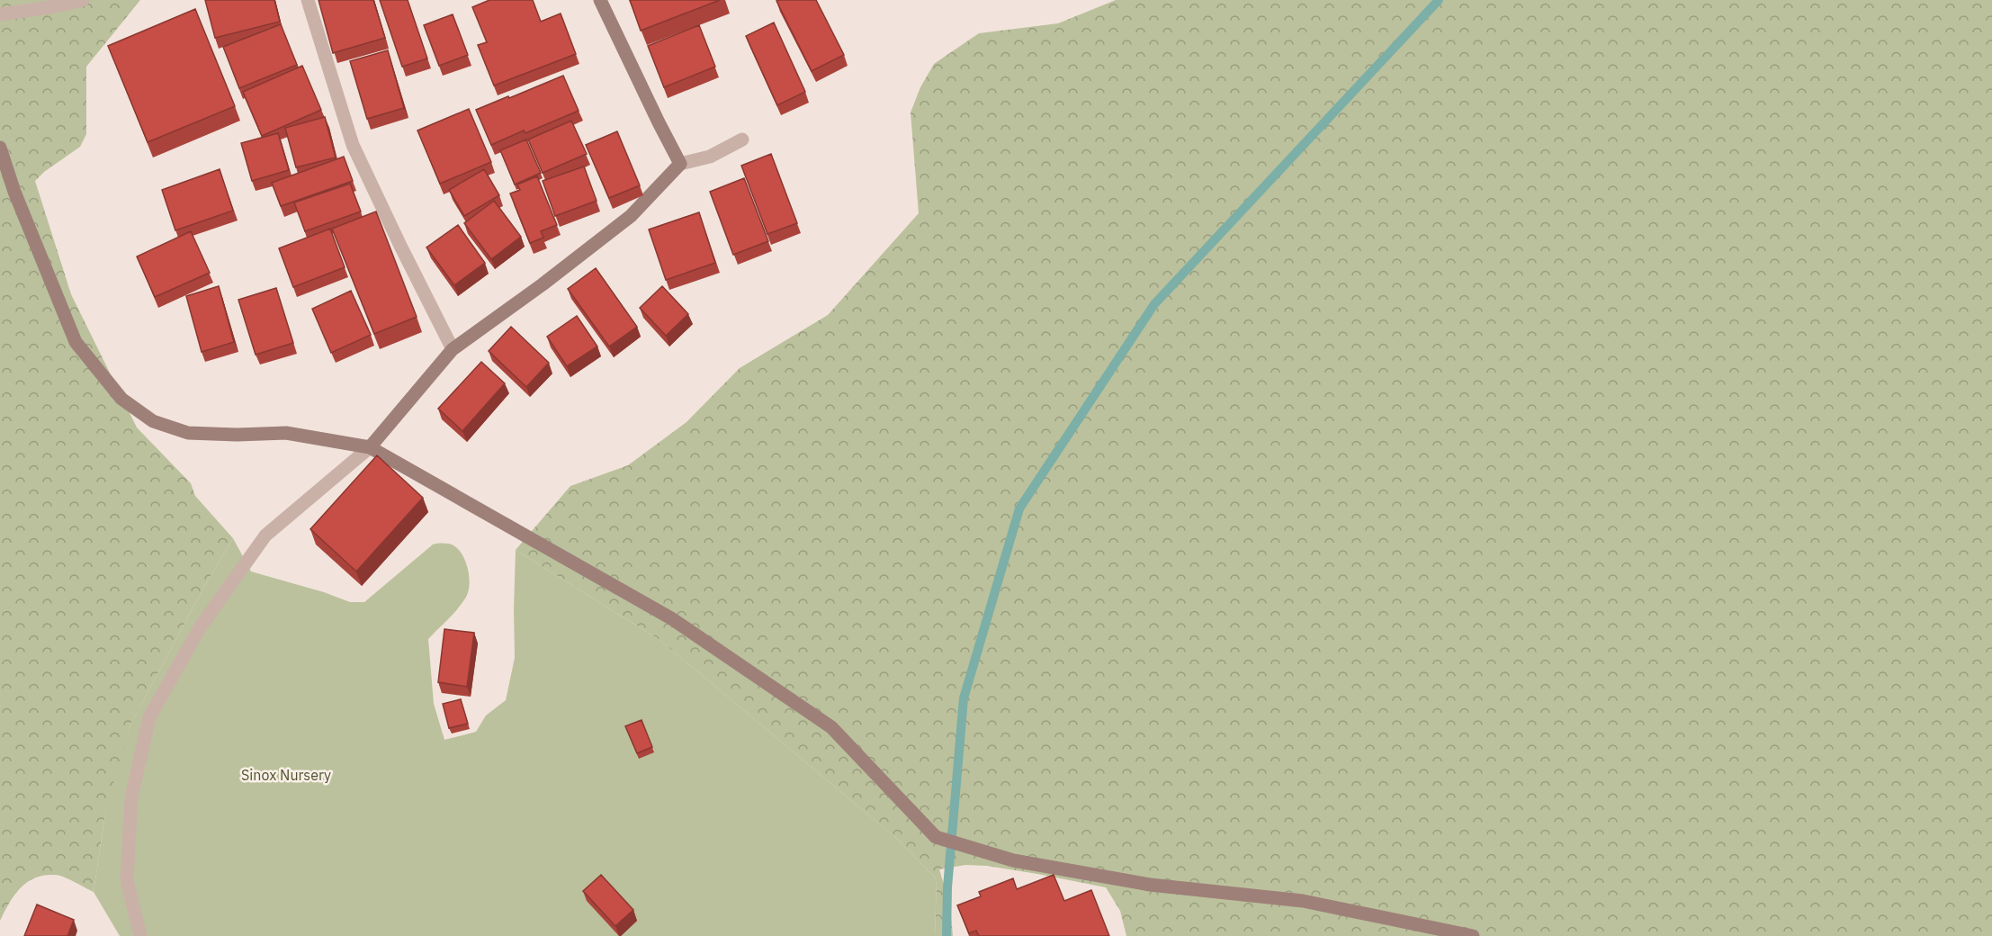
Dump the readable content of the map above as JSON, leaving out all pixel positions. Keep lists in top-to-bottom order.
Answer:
{
  "parks": ["Sinox Nursery"]
}
